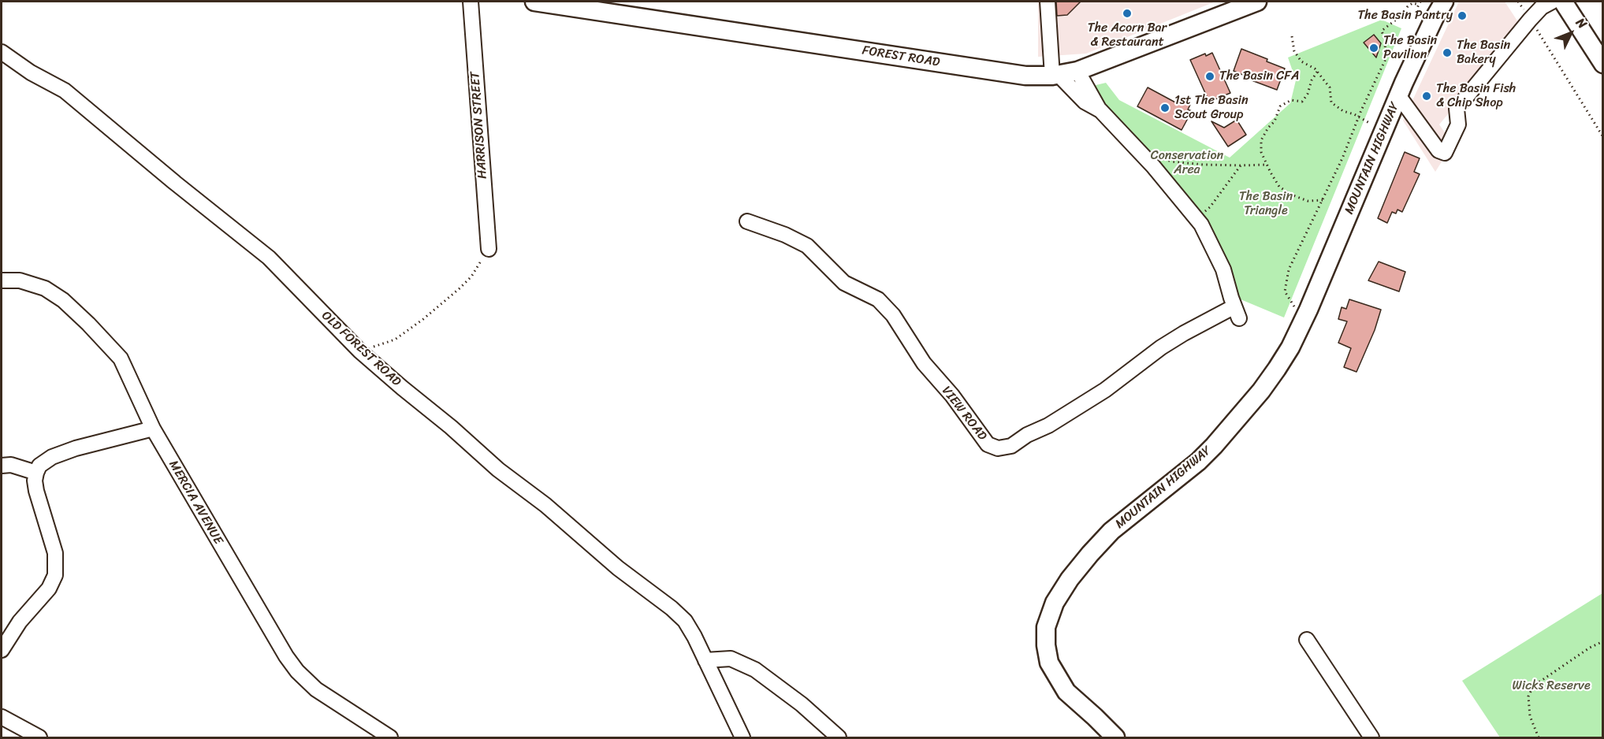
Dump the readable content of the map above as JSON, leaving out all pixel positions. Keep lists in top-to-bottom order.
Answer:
{
  "streets": {
    "main road": ["FOREST ROAD", "MOUNTAIN HIGHWAY"],
    "street": [
      "HARRISON STREET",
      "OLD FOREST ROAD",
      "VIEW ROAD",
      "MERCIA AVENUE"
    ]
  },
  "parks": ["Conservation Area", "The Basin Triangle", "Wicks Reserve"],
  "places": [
    "The Acorn Bar & Restaurant",
    "The Basin Pantry",
    "The Basin Pavilion",
    "The Basin Bakery",
    "The Basin CFA",
    "The Basin Fish & Chip Shop",
    "1st The Basin Scout Group"
  ],
  "north": "top right"
}
